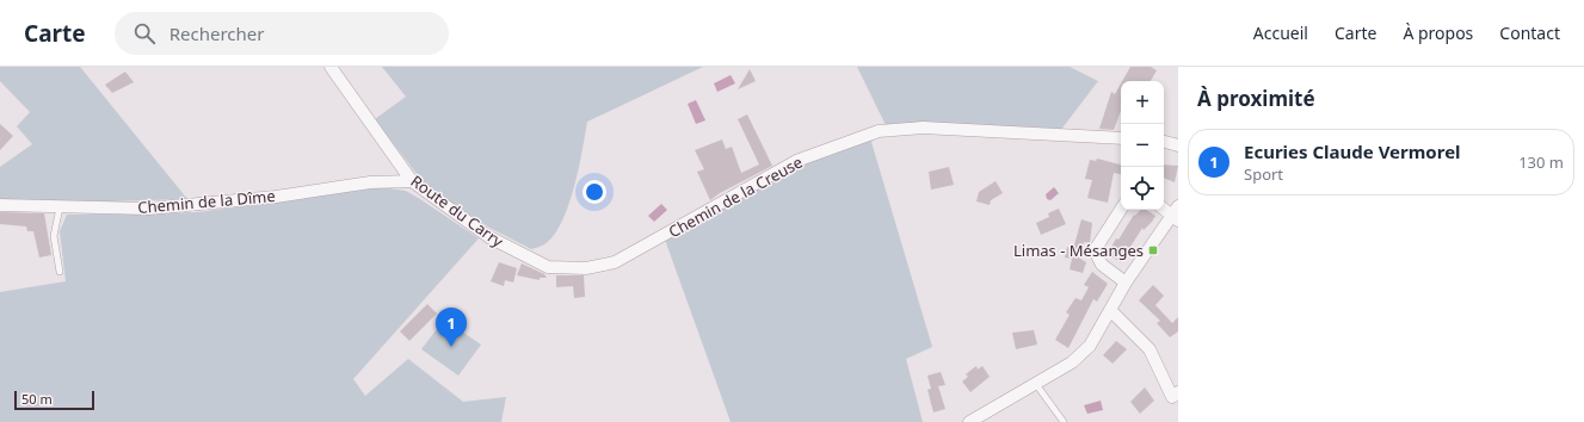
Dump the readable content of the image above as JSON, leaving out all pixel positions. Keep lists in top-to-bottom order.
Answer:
{
  "streets": {
    "street": ["Chemin de la Creuse", "Chemin de la Dîme", "Route du Carry"]
  },
  "crossings": [
    ["Chemin de la Creuse", "Route du Carry"],
    ["Chemin de la Dîme", "Route du Carry"]
  ],
  "places": {
    "transit": ["Limas - Mésanges"]
  },
  "scale_bar": "50 m",
  "page": {
    "header": "Carte",
    "search": "Rechercher",
    "nav": [
      "Accueil",
      "Carte",
      "À propos",
      "Contact"
    ],
    "heading": "À proximité",
    "map_buttons": ["+", "−"],
    "list": [
      {
        "mark": "1",
        "name": "Ecuries Claude Vermorel",
        "note": "Sport",
        "value": "130 m"
      }
    ],
    "pins": "1",
    "scale": "50 m"
  }
}
